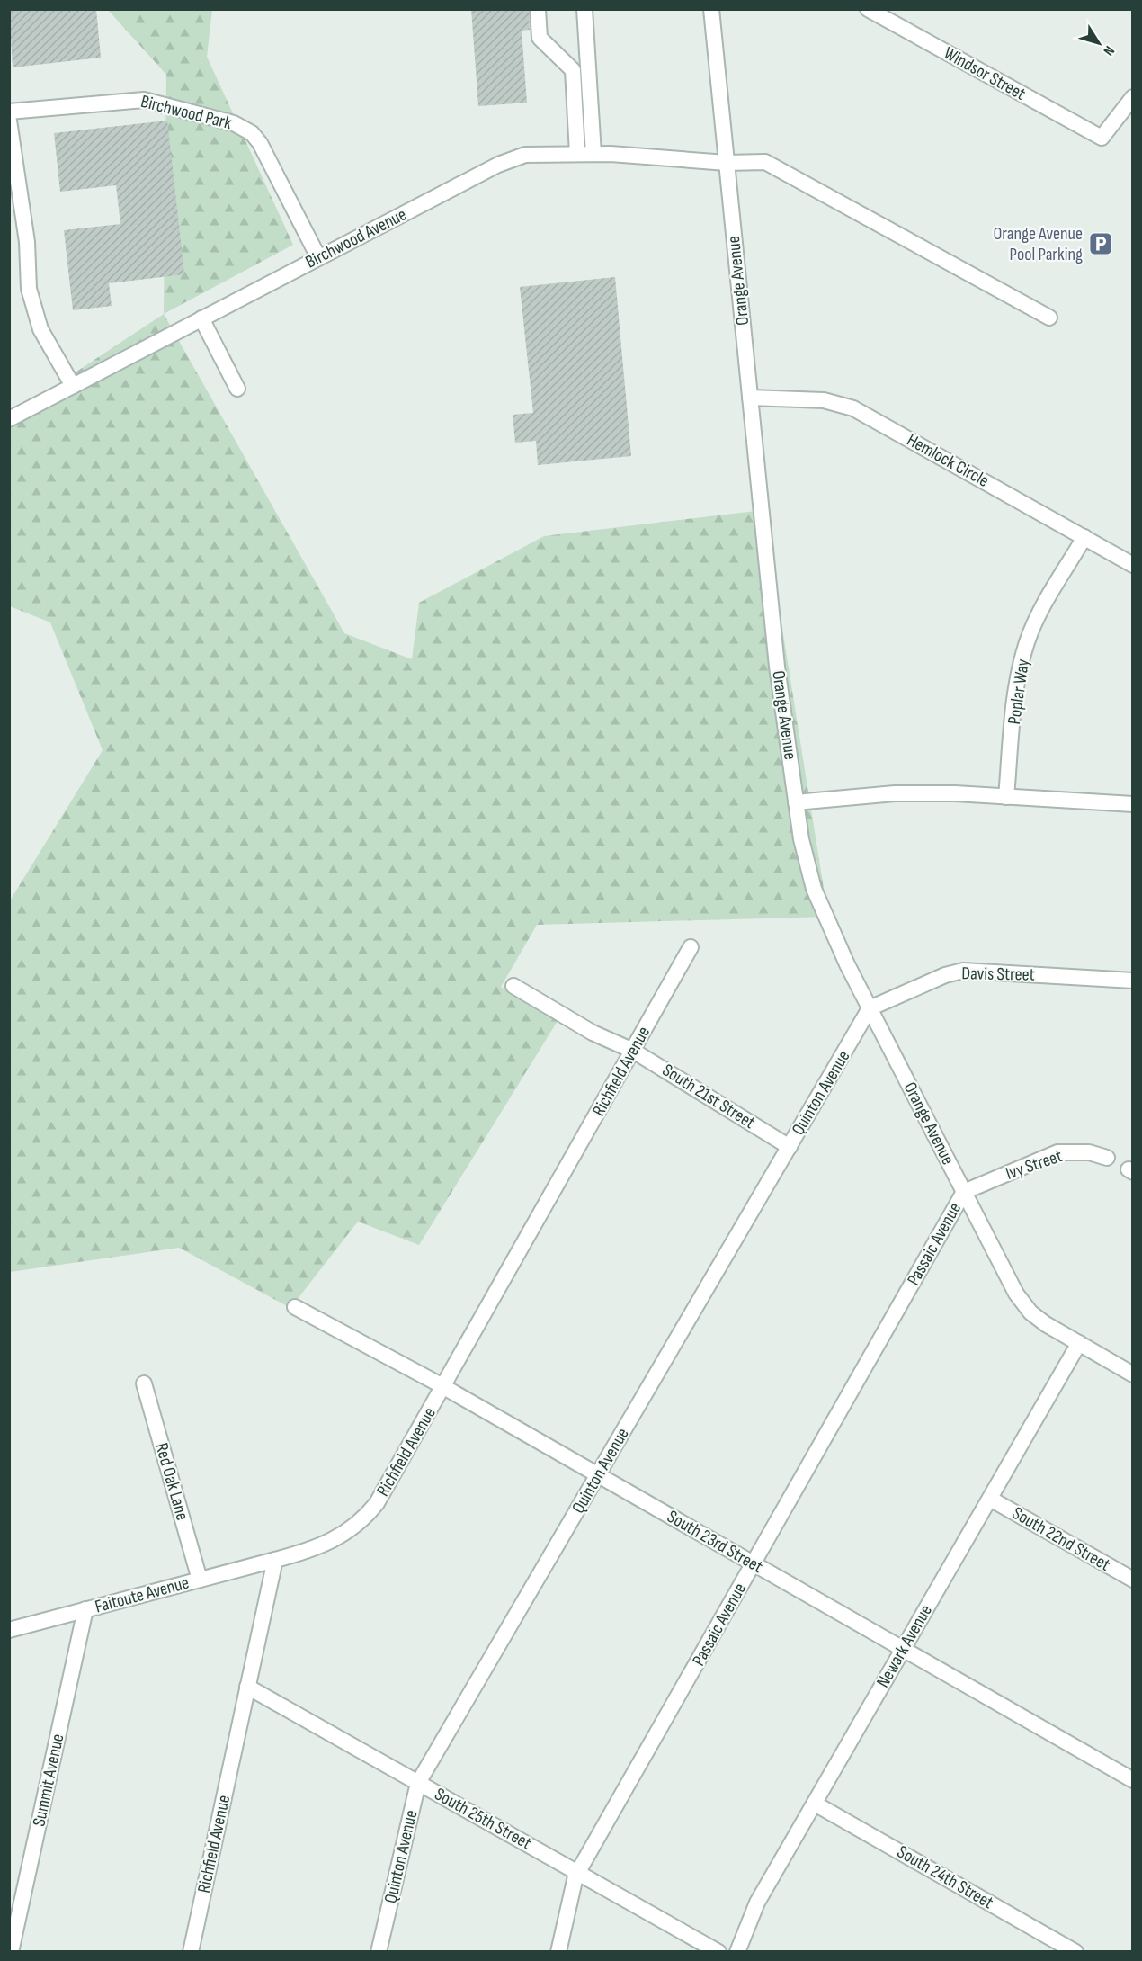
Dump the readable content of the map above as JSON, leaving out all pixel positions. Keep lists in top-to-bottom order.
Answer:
{
  "streets": {
    "street": [
      "Windsor Street",
      "Birchwood Park",
      "Birchwood Avenue",
      "Orange Avenue",
      "Hemlock Circle",
      "Poplar Way",
      "Davis Street",
      "Richfield Avenue",
      "Quinton Avenue",
      "South 21st Street",
      "Ivy Street",
      "Passaic Avenue",
      "Red Oak Lane",
      "South 22nd Street",
      "South 23rd Street",
      "Faitoute Avenue",
      "Newark Avenue",
      "Summit Avenue",
      "South 25th Street",
      "South 24th Street"
    ]
  },
  "crossings": [
    ["Birchwood Park", "Birchwood Avenue"],
    ["Birchwood Avenue", "Orange Avenue"],
    ["Orange Avenue", "Hemlock Circle"],
    ["Orange Avenue", "Davis Street"],
    ["Orange Avenue", "Quinton Avenue"],
    ["Orange Avenue", "Ivy Street"],
    ["Orange Avenue", "Passaic Avenue"],
    ["Orange Avenue", "Newark Avenue"],
    ["Hemlock Circle", "Poplar Way"],
    ["Davis Street", "Quinton Avenue"],
    ["Richfield Avenue", "South 21st Street"],
    ["Richfield Avenue", "South 23rd Street"],
    ["Richfield Avenue", "Faitoute Avenue"],
    ["Richfield Avenue", "South 25th Street"],
    ["Quinton Avenue", "South 21st Street"],
    ["Quinton Avenue", "South 23rd Street"],
    ["Quinton Avenue", "South 25th Street"],
    ["Ivy Street", "Passaic Avenue"],
    ["Passaic Avenue", "South 23rd Street"],
    ["Passaic Avenue", "South 25th Street"],
    ["Red Oak Lane", "Faitoute Avenue"],
    ["South 22nd Street", "Newark Avenue"],
    ["South 23rd Street", "Newark Avenue"],
    ["Faitoute Avenue", "Summit Avenue"],
    ["Newark Avenue", "South 24th Street"]
  ],
  "places": {
    "parking": ["Orange Avenue Pool Parking"]
  },
  "north": "bottom right"
}
